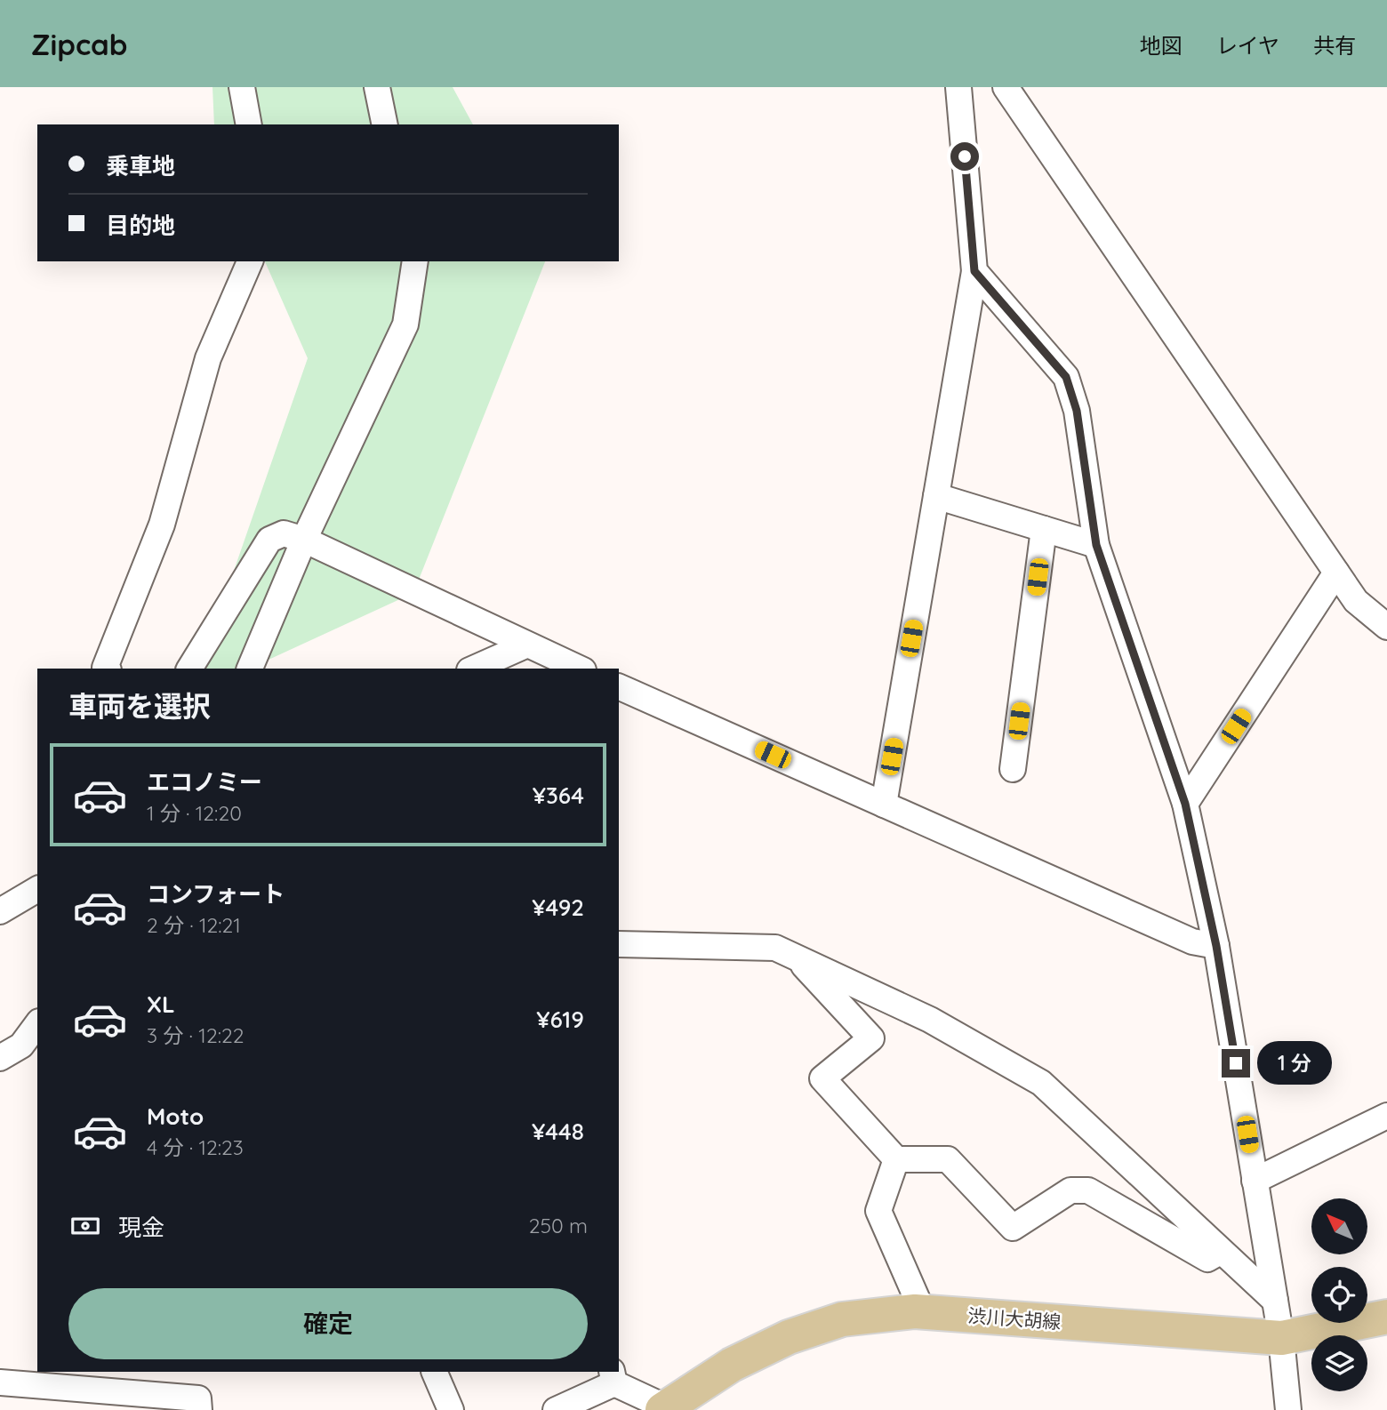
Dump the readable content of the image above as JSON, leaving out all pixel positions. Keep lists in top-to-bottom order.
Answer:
{
  "streets": {
    "main road": ["渋川大胡線"]
  },
  "north": "top left",
  "page": {
    "header": "Zipcab",
    "nav": ["地図", "レイヤ", "共有"],
    "banner": ["乗車地", "目的地"],
    "heading": "車両を選択",
    "list": [
      {
        "name": "エコノミー",
        "note": "1 分 · 12:20",
        "value": "¥364"
      },
      {
        "name": "コンフォート",
        "note": "2 分 · 12:21",
        "value": "¥492"
      },
      {
        "name": "XL",
        "note": "3 分 · 12:22",
        "value": "¥619"
      },
      {
        "name": "Moto",
        "note": "4 分 · 12:23",
        "value": "¥448"
      }
    ],
    "bubble": "1 分",
    "pay": ["現金", "250 m"],
    "buttons": "確定"
  }
}
